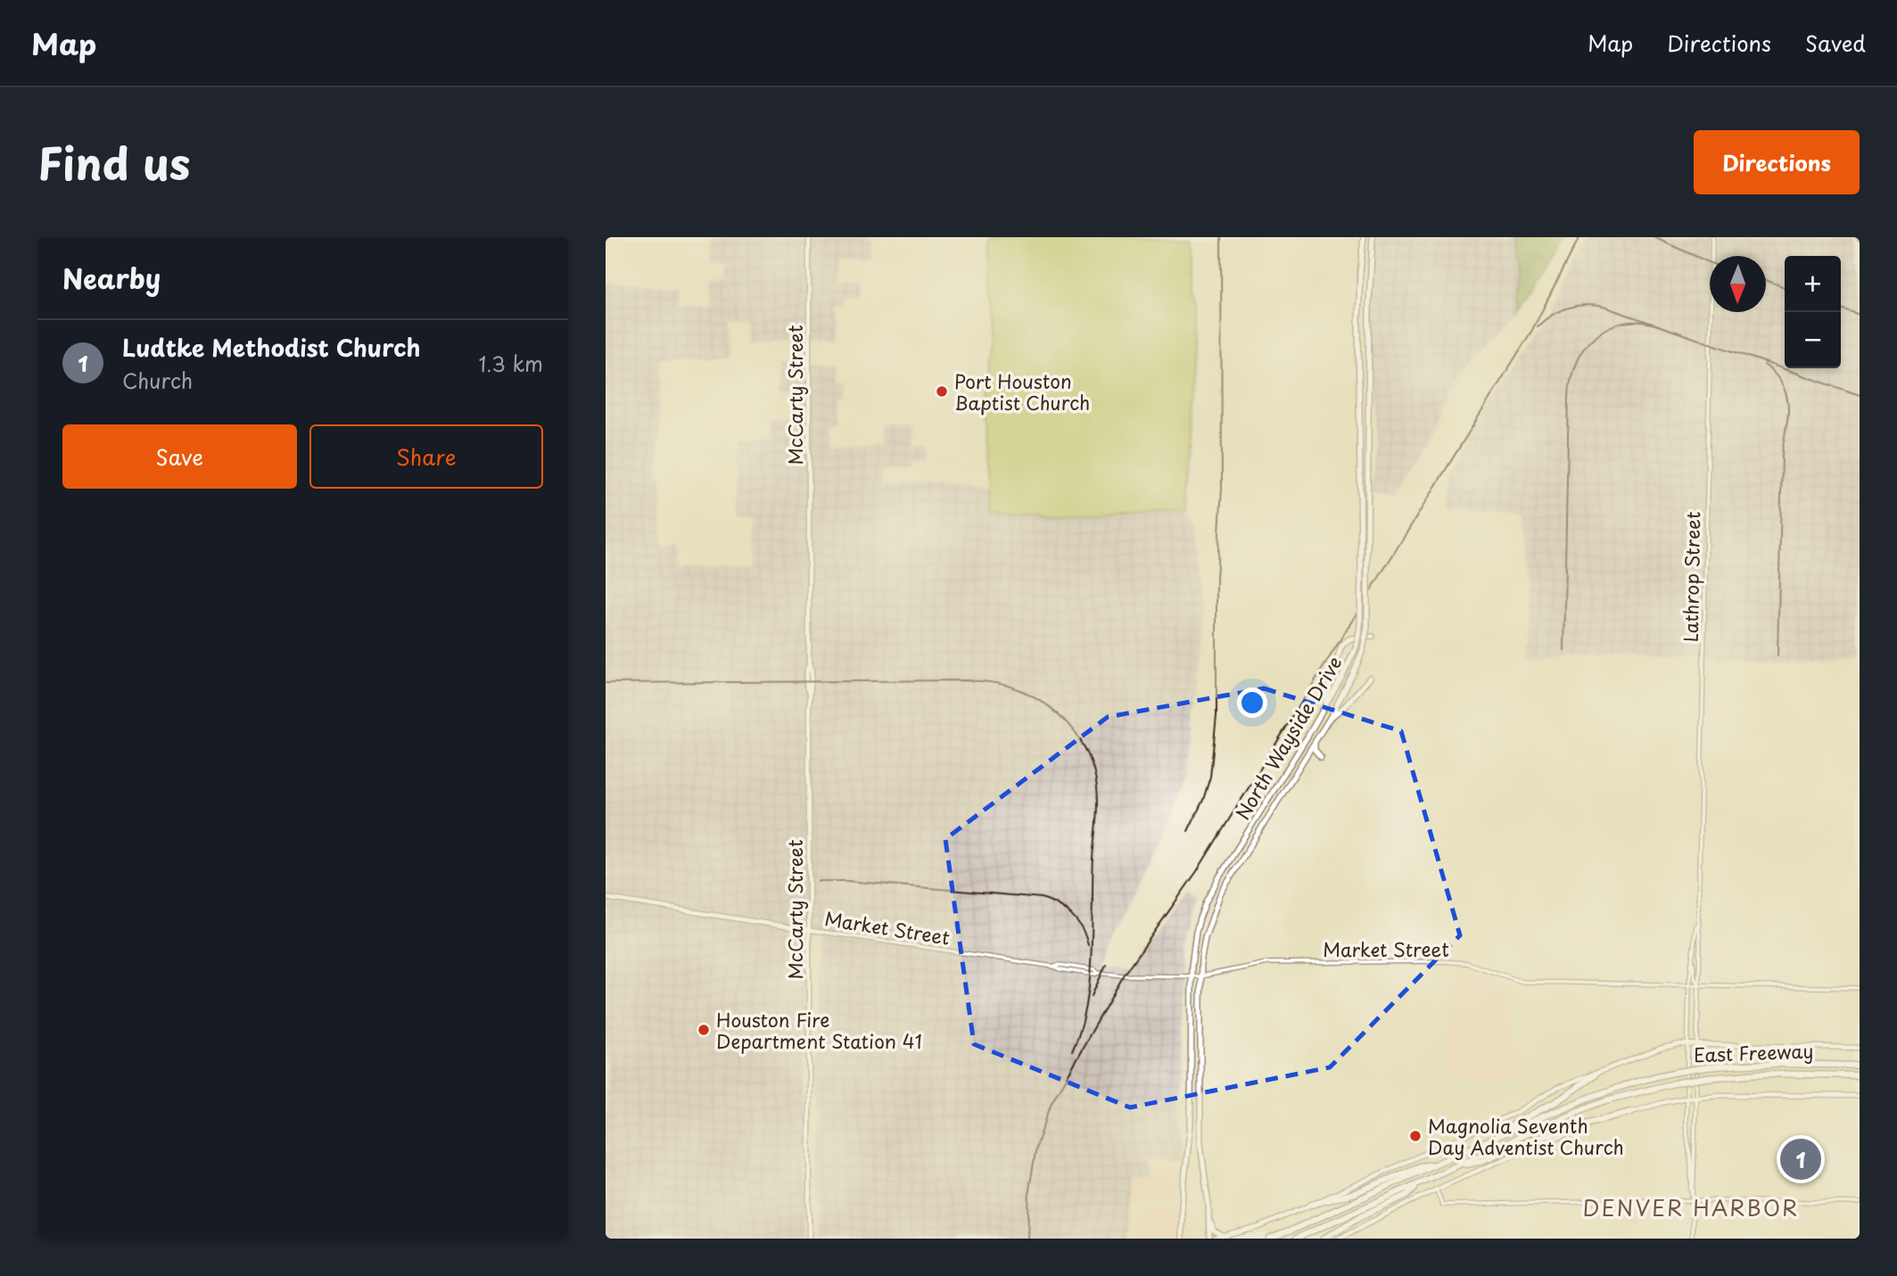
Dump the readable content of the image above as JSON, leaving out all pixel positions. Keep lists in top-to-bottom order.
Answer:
{
  "streets": {
    "highway": ["East Freeway"],
    "main road": ["McCarty Street", "North Wayside Drive", "Market Street"],
    "street": ["Lathrop Street"]
  },
  "crossings": [
    ["McCarty Street", "Market Street"],
    ["Lathrop Street", "Market Street"],
    ["North Wayside Drive", "Market Street"]
  ],
  "districts": ["DENVER HARBOR"],
  "places": ["Port Houston Baptist Church", "Houston Fire Department Station 41", "Magnolia Seventh Day Adventist Church"],
  "north": "bottom",
  "page": {
    "header": "Map",
    "nav": ["Map", "Directions", "Saved"],
    "title": "Find us",
    "buttons": [
      "Directions",
      ["Save", "Share"]
    ],
    "heading": "Nearby",
    "map_buttons": ["+", "−"],
    "list": [
      {
        "mark": "1",
        "name": "Ludtke Methodist Church",
        "note": "Church",
        "value": "1.3 km"
      }
    ],
    "pins": "1"
  }
}
